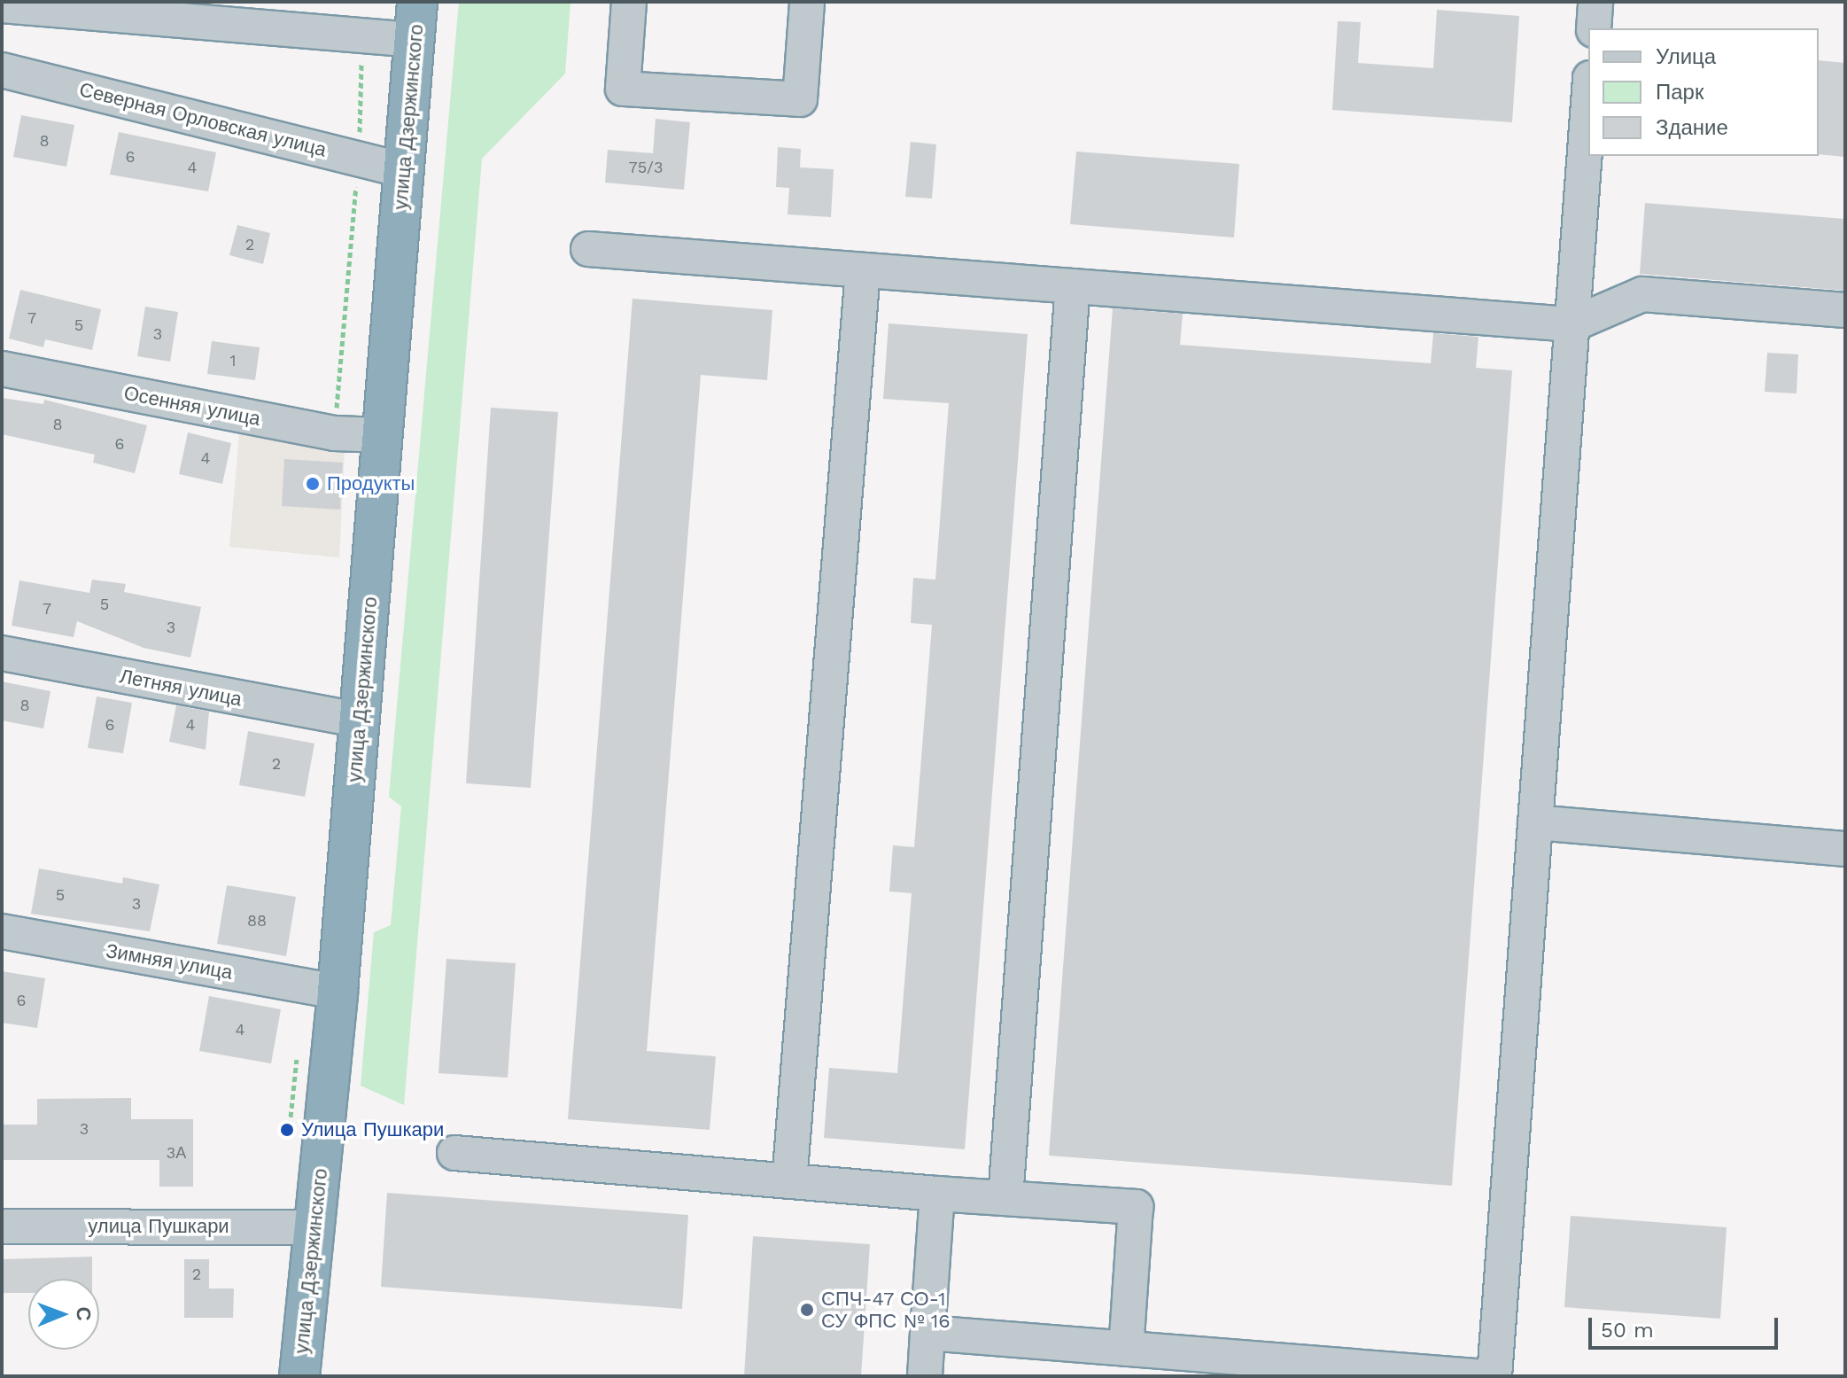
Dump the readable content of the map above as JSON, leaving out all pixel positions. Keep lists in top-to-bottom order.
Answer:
{
  "streets": {
    "highway": ["улица Дзержинского"],
    "street": [
      "Северная Орловская улица",
      "Осенняя улица",
      "Летняя улица",
      "Зимняя улица",
      "улица Пушкари"
    ]
  },
  "crossings": [
    ["улица Дзержинского", "Северная Орловская улица"],
    ["улица Дзержинского", "Осенняя улица"],
    ["улица Дзержинского", "Летняя улица"],
    ["улица Дзержинского", "Зимняя улица"],
    ["улица Дзержинского", "улица Пушкари"]
  ],
  "places": ["Продукты", "Улица Пушкари", "СПЧ-47 СО-1 СУ ФПС № 16"],
  "house_numbers": [
    "8",
    "6",
    "4",
    "75/3",
    "2",
    "7",
    "5",
    "3",
    "1",
    "8",
    "6",
    "4",
    "5",
    "7",
    "3",
    "8",
    "6",
    "4",
    "2",
    "5",
    "3",
    "88",
    "6",
    "4",
    "3",
    "3А",
    "2"
  ],
  "legend": ["Улица", "Парк", "Здание"],
  "scale_bar": "50 m",
  "north": "right"
}
